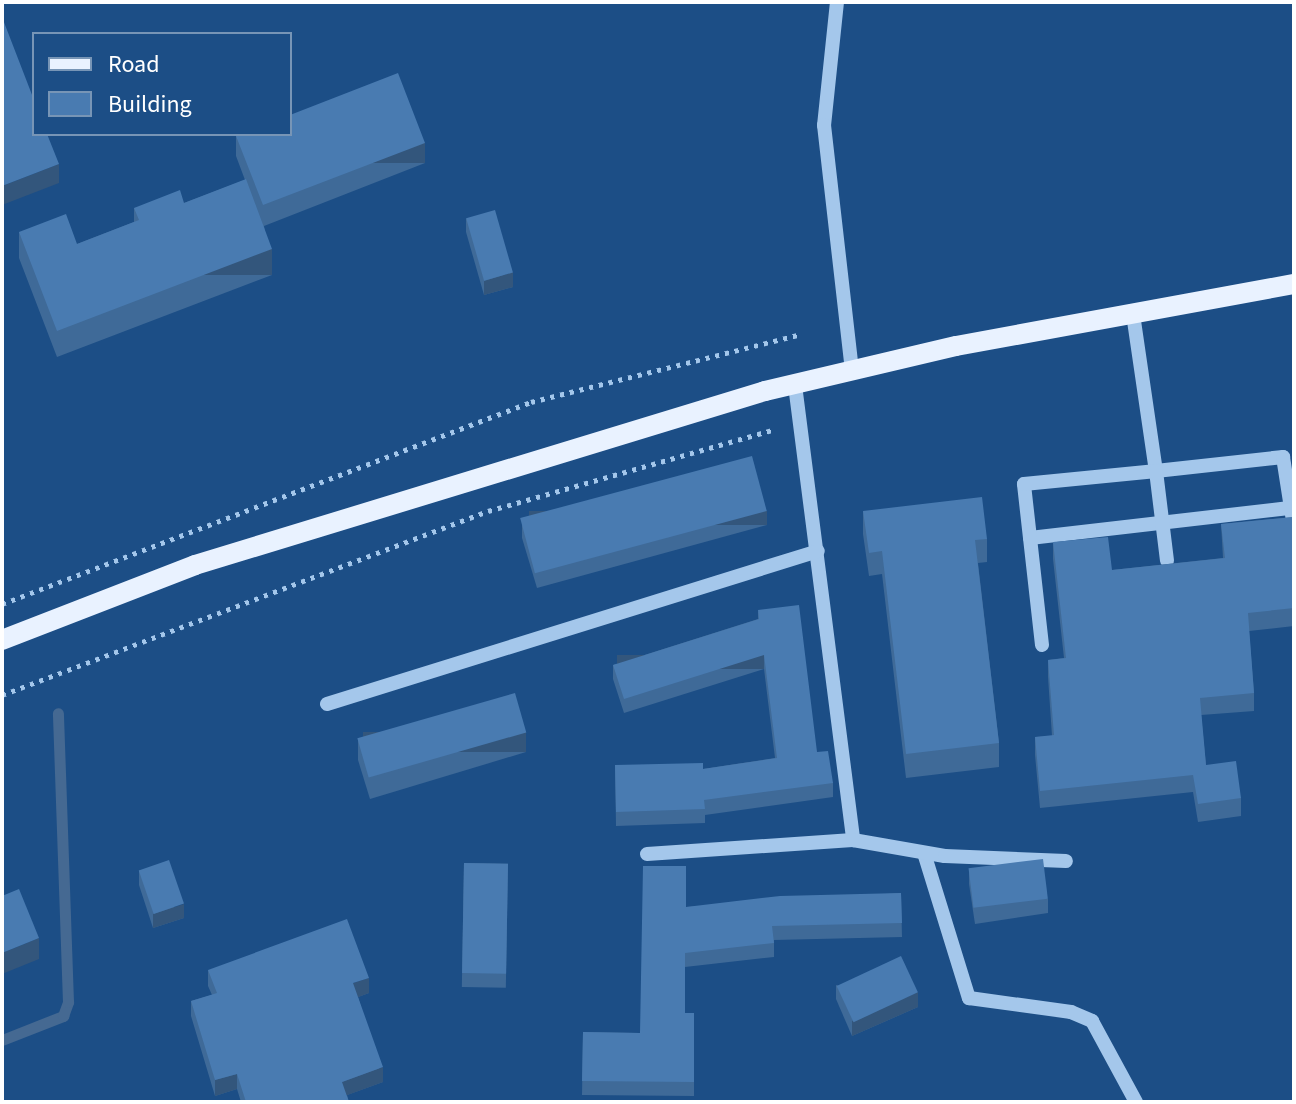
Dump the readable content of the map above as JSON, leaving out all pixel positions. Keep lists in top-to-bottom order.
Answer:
{
  "legend": ["Road", "Building"]
}
